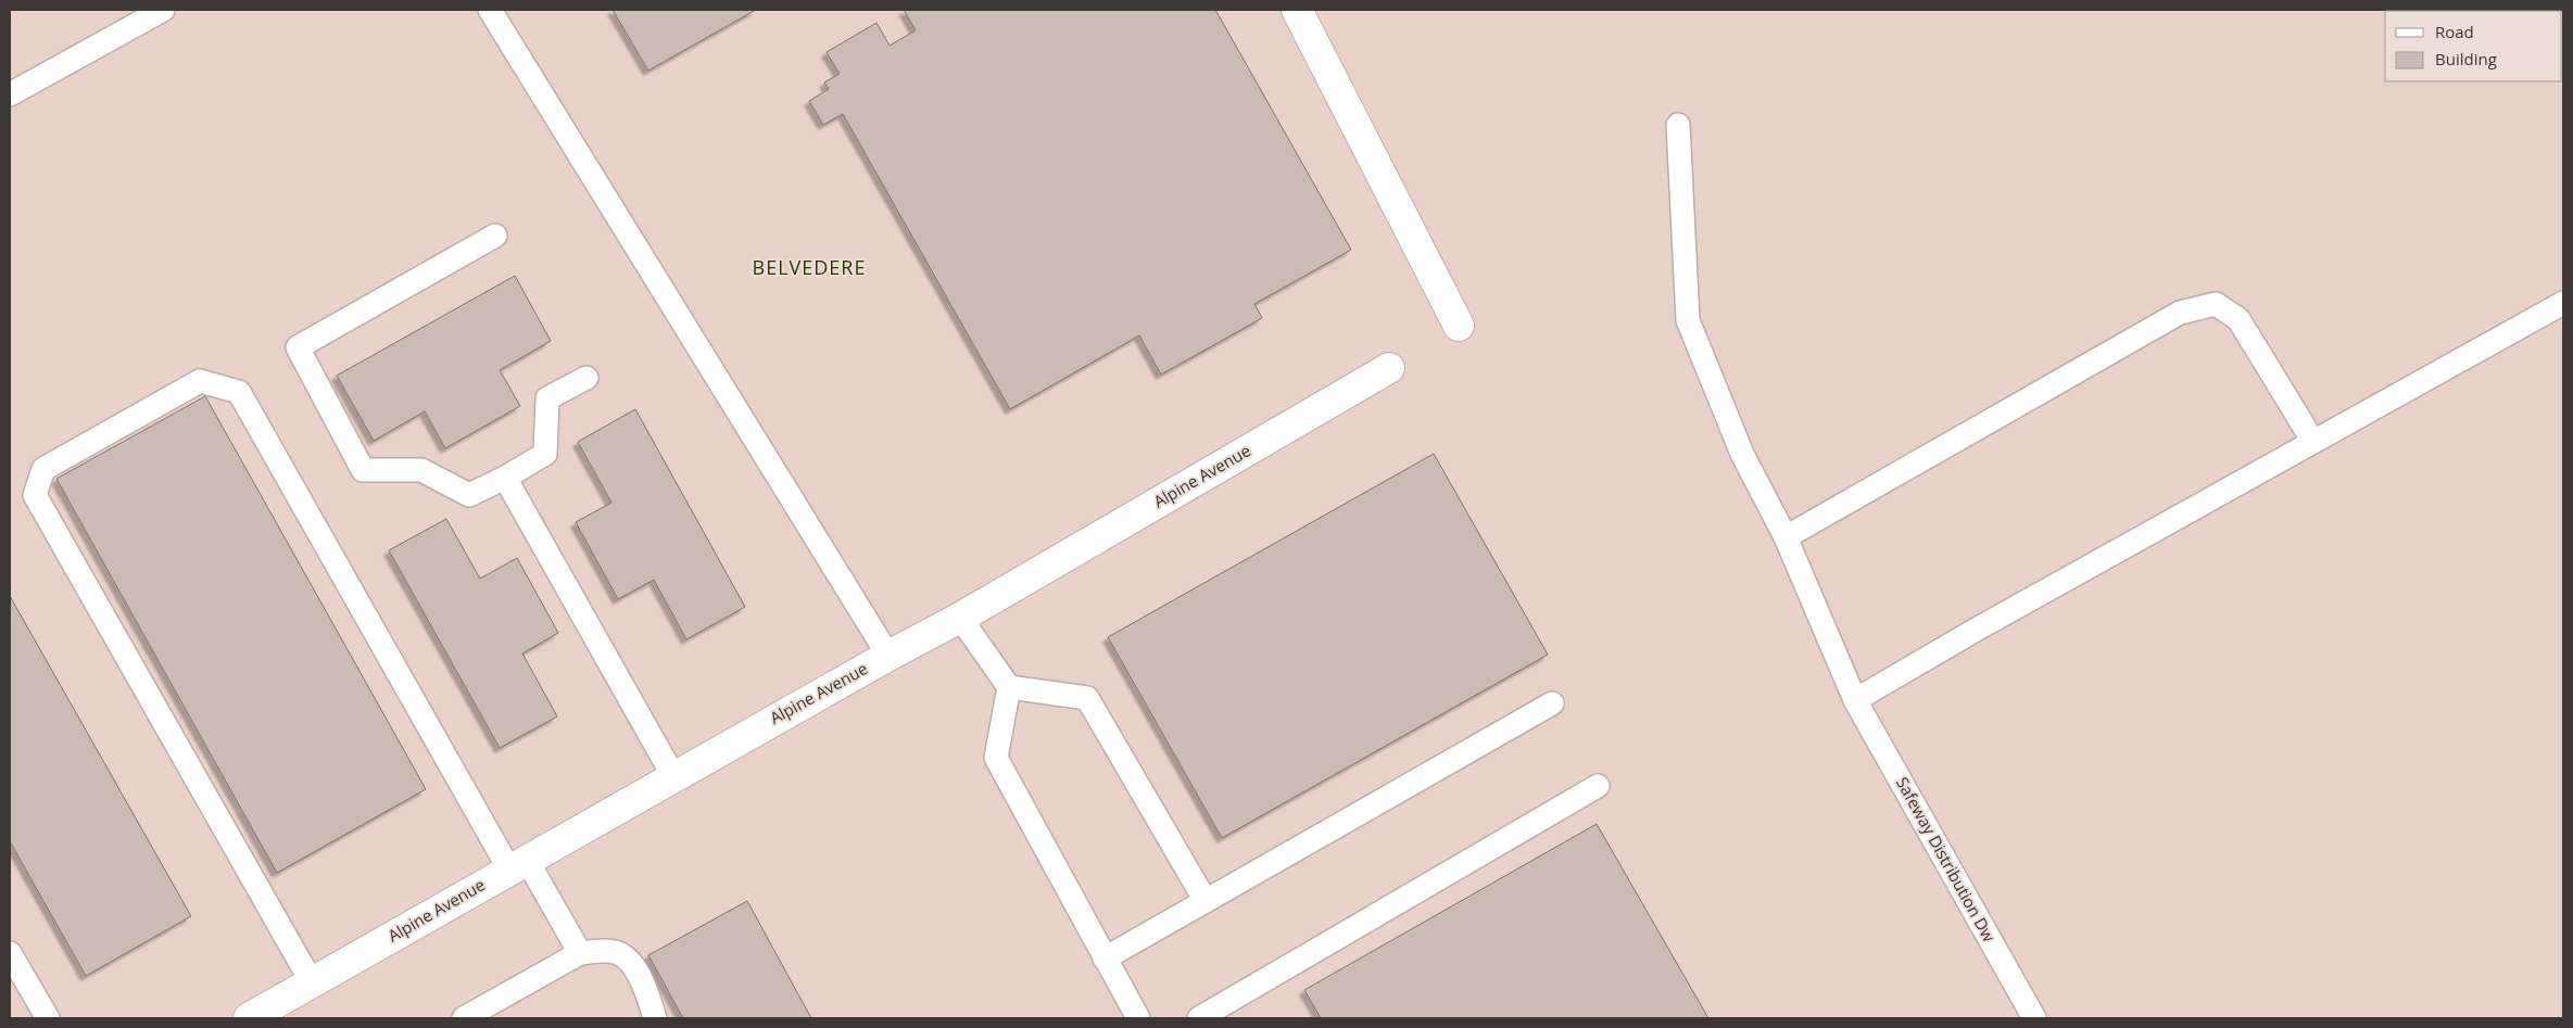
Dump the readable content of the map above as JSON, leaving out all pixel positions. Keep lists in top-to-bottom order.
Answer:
{
  "streets": {
    "street": ["Alpine Avenue"],
    "lane": ["Safeway Distribution Dw"]
  },
  "districts": ["BELVEDERE"],
  "legend": ["Road", "Building"]
}
